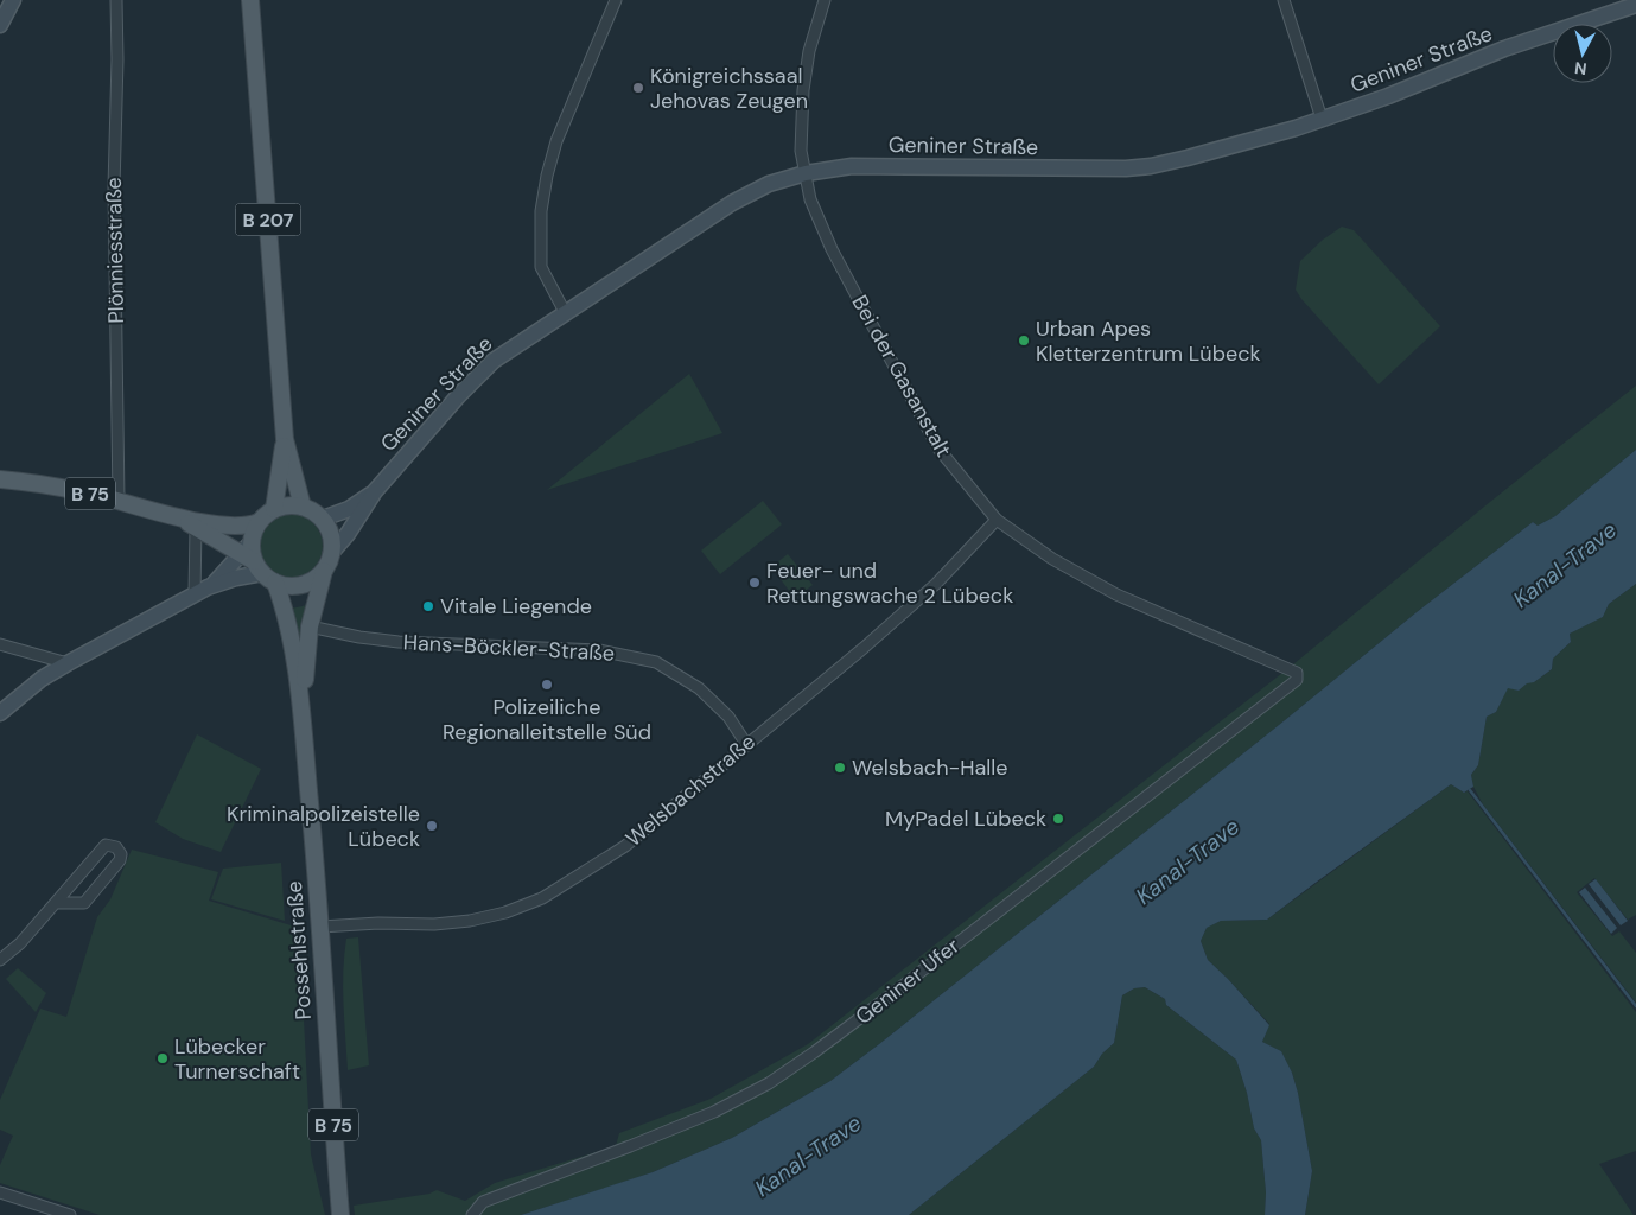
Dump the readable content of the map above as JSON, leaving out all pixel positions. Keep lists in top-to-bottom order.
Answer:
{
  "streets": {
    "main road": [
      "Geniner Straße",
      "B 207",
      "B 75",
      "Possehlstraße"
    ],
    "street": [
      "Plönniesstraße",
      "Bei der Gasanstalt",
      "Hans-Böckler-Straße",
      "Welsbachstraße",
      "Geniner Ufer"
    ]
  },
  "crossings": [
    ["Geniner Straße", "B 207"],
    ["Geniner Straße", "Bei der Gasanstalt"],
    ["Geniner Straße", "B 75"],
    ["Geniner Straße", "Possehlstraße"],
    ["B 207", "B 75"],
    ["B 207", "Possehlstraße"],
    ["Plönniesstraße", "B 75"],
    ["Bei der Gasanstalt", "Welsbachstraße"],
    ["Bei der Gasanstalt", "Geniner Ufer"],
    ["B 75", "Possehlstraße"],
    ["Hans-Böckler-Straße", "Welsbachstraße"],
    ["Hans-Böckler-Straße", "Possehlstraße"],
    ["Welsbachstraße", "Possehlstraße"]
  ],
  "water": ["Kanal-Trave"],
  "places": [
    "Königreichssaal Jehovas Zeugen",
    "Urban Apes Kletterzentrum Lübeck",
    "Feuer- und Rettungswache 2 Lübeck",
    "Vitale Liegende",
    "Polizeiliche Regionalleitstelle Süd",
    "Welsbach-Halle",
    "MyPadel Lübeck",
    "Kriminalpolizeistelle Lübeck",
    "Lübecker Turnerschaft"
  ],
  "north": "bottom"
}
